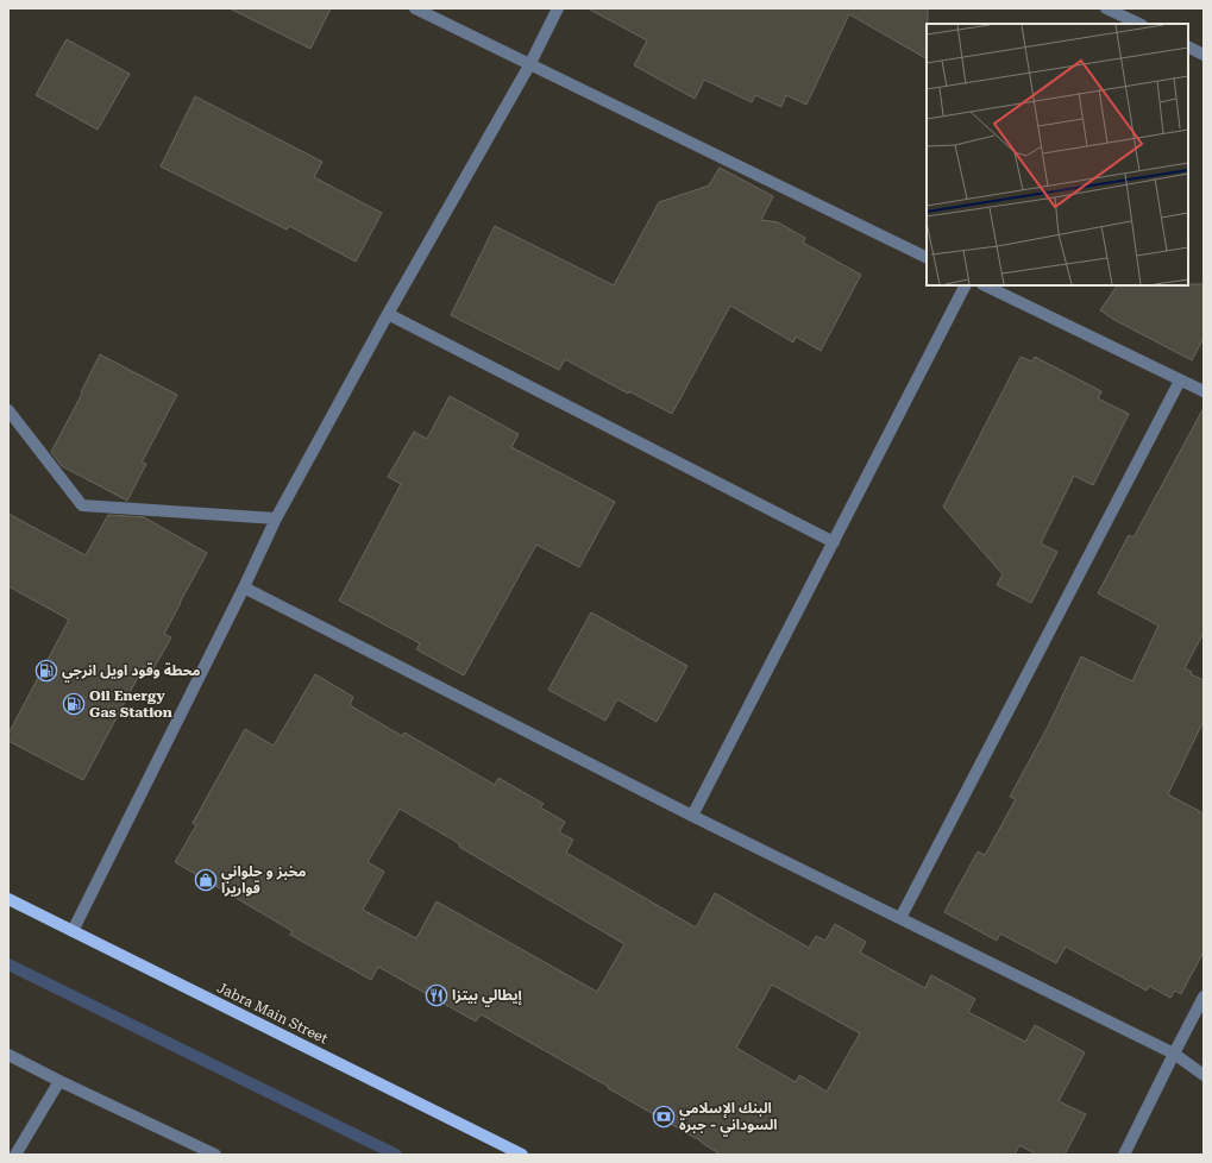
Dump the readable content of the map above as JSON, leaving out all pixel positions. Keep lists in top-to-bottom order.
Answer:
{
  "streets": {
    "main road": ["Jabra Main Street"]
  },
  "places": {
    "fuel station": ["محطة وقود اويل انرجي", "Oil Energy Gas Station"],
    "shop": ["مخبز و حلواني قواريرا"],
    "restaurant": ["إيطالي بيتزا"],
    "bank": ["البنك الإسلامي السوداني - جبرة"]
  }
}
